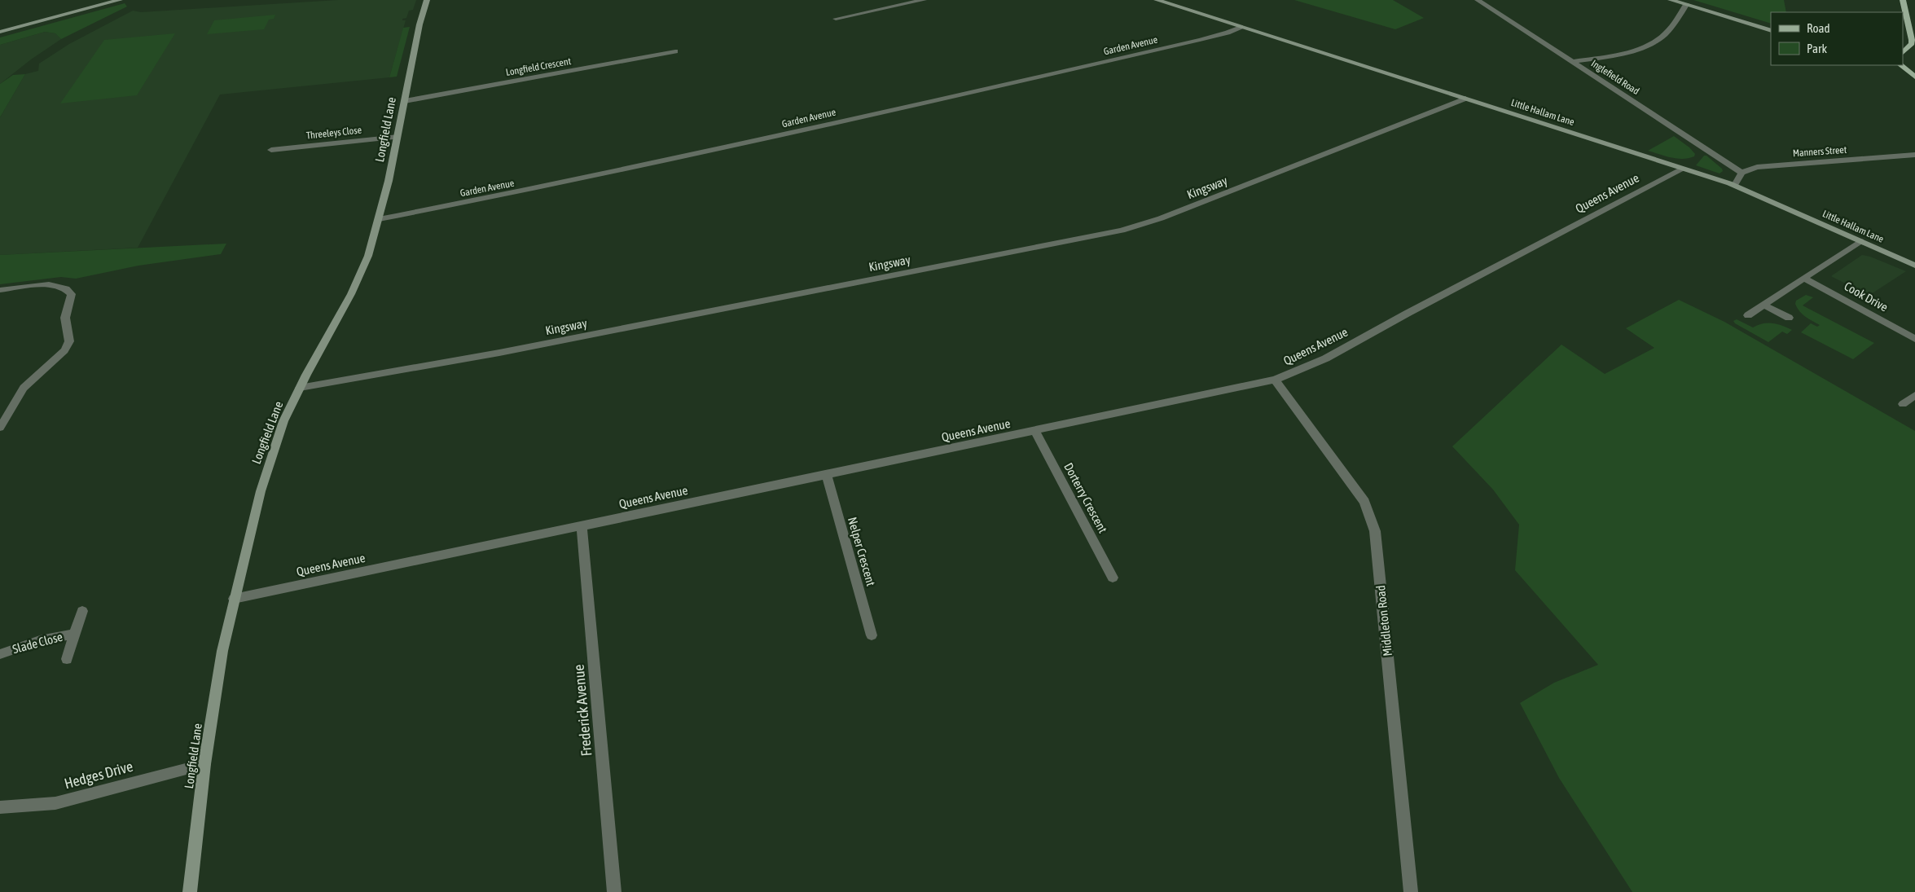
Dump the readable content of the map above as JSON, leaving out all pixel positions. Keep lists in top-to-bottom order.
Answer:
{
  "streets": {
    "street": [
      "Garden Avenue",
      "Longfield Crescent",
      "Inglefield Road",
      "Little Hallam Lane",
      "Longfield Lane",
      "Threeleys Close",
      "Manners Street",
      "Kingsway",
      "Queens Avenue",
      "Cook Drive",
      "Dorterry Crescent",
      "Nelper Crescent",
      "Middleton Road",
      "Slade Close",
      "Frederick Avenue",
      "Hedges Drive"
    ]
  },
  "crossings": [
    ["Garden Avenue", "Little Hallam Lane"],
    ["Garden Avenue", "Longfield Lane"],
    ["Longfield Crescent", "Longfield Lane"],
    ["Inglefield Road", "Manners Street"],
    ["Little Hallam Lane", "Kingsway"],
    ["Little Hallam Lane", "Queens Avenue"],
    ["Longfield Lane", "Threeleys Close"],
    ["Longfield Lane", "Kingsway"],
    ["Longfield Lane", "Queens Avenue"],
    ["Longfield Lane", "Hedges Drive"],
    ["Queens Avenue", "Dorterry Crescent"],
    ["Queens Avenue", "Nelper Crescent"],
    ["Queens Avenue", "Middleton Road"],
    ["Queens Avenue", "Frederick Avenue"]
  ],
  "legend": ["Road", "Park"]
}
